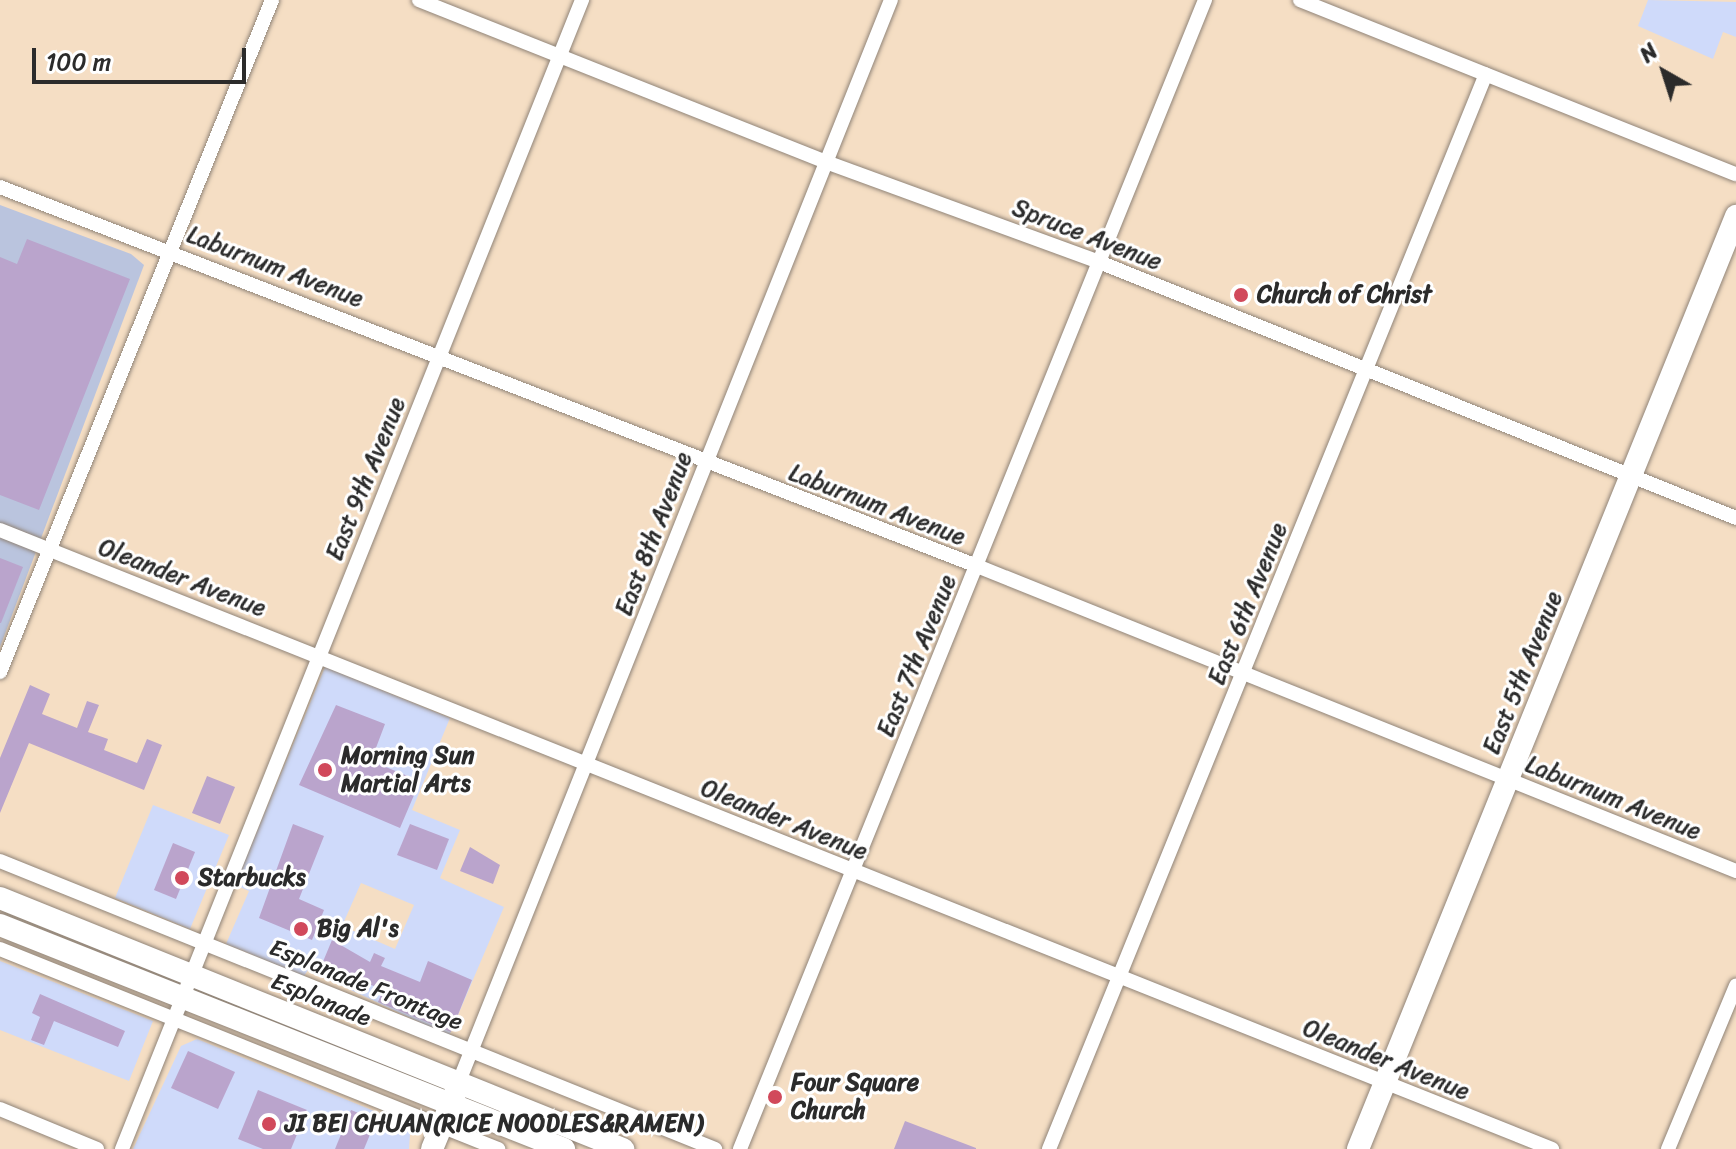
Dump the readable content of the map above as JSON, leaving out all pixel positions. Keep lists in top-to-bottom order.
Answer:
{
  "streets": {
    "main road": ["East 5th Avenue", "Esplanade"],
    "street": [
      "Spruce Avenue",
      "Laburnum Avenue",
      "East 9th Avenue",
      "East 8th Avenue",
      "Oleander Avenue",
      "East 6th Avenue",
      "East 7th Avenue",
      "Esplanade Frontage"
    ]
  },
  "crossings": [
    ["Spruce Avenue", "East 9th Avenue"],
    ["Spruce Avenue", "East 8th Avenue"],
    ["Spruce Avenue", "East 6th Avenue"],
    ["Spruce Avenue", "East 7th Avenue"],
    ["Spruce Avenue", "East 5th Avenue"],
    ["Laburnum Avenue", "East 9th Avenue"],
    ["Laburnum Avenue", "East 8th Avenue"],
    ["Laburnum Avenue", "East 6th Avenue"],
    ["Laburnum Avenue", "East 7th Avenue"],
    ["Laburnum Avenue", "East 5th Avenue"],
    ["East 9th Avenue", "Oleander Avenue"],
    ["East 9th Avenue", "Esplanade Frontage"],
    ["East 9th Avenue", "Esplanade"],
    ["East 8th Avenue", "Oleander Avenue"],
    ["East 8th Avenue", "Esplanade Frontage"],
    ["East 8th Avenue", "Esplanade"],
    ["Oleander Avenue", "East 6th Avenue"],
    ["Oleander Avenue", "East 7th Avenue"],
    ["Oleander Avenue", "East 5th Avenue"]
  ],
  "places": [
    "Church of Christ",
    "Morning Sun Martial Arts",
    "Starbucks",
    "Big Al's",
    "Four Square Church",
    "JI BEI CHUAN(RICE NOODLES&RAMEN)"
  ],
  "scale_bar": "100 m",
  "north": "top left"
}
